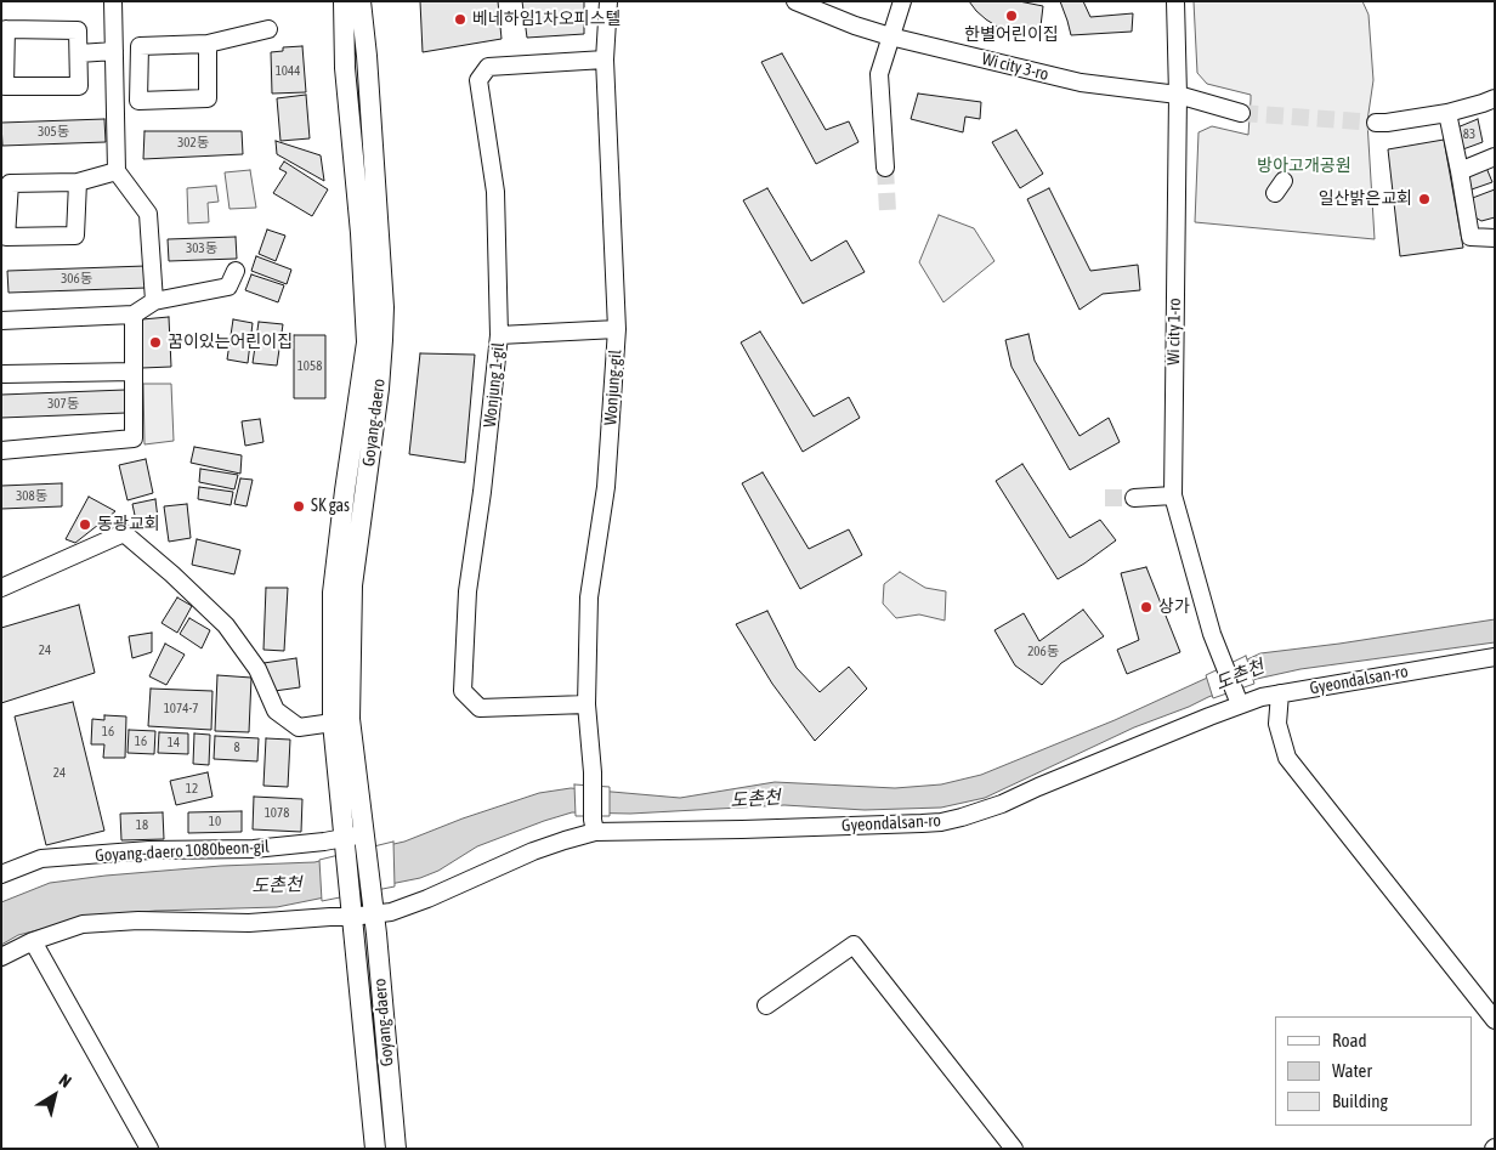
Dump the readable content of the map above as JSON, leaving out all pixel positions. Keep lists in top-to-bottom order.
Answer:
{
  "streets": {
    "main road": ["Goyang-daero"],
    "street": [
      "Wi city 3-ro",
      "Wi city 1-ro",
      "Wonjung 1-gil",
      "Wonjung-gil",
      "Gyeondalsan-ro",
      "Goyang-daero 1080beon-gil"
    ]
  },
  "crossings": [
    ["Wi city 3-ro", "Wi city 1-ro"],
    ["Wi city 1-ro", "Gyeondalsan-ro"],
    ["Wonjung 1-gil", "Wonjung-gil"],
    ["Wonjung-gil", "Gyeondalsan-ro"],
    ["Goyang-daero", "Gyeondalsan-ro"],
    ["Goyang-daero", "Goyang-daero 1080beon-gil"]
  ],
  "water": ["도촌천"],
  "parks": ["방아고개공원"],
  "places": [
    "한별어린이집",
    "베네하임1차오피스텔",
    "일산밝은교회",
    "꿈이있는어린이집",
    "SK gas",
    "동광교회",
    "상가"
  ],
  "house_numbers": [
    "1044",
    "305동",
    "83",
    "302동",
    "303동",
    "306동",
    "1058",
    "307동",
    "308동",
    "24",
    "206동",
    "1074-7",
    "16",
    "16",
    "14",
    "8",
    "24",
    "12",
    "1078",
    "10",
    "18"
  ],
  "legend": ["Road", "Water", "Building"],
  "north": "top right"
}
